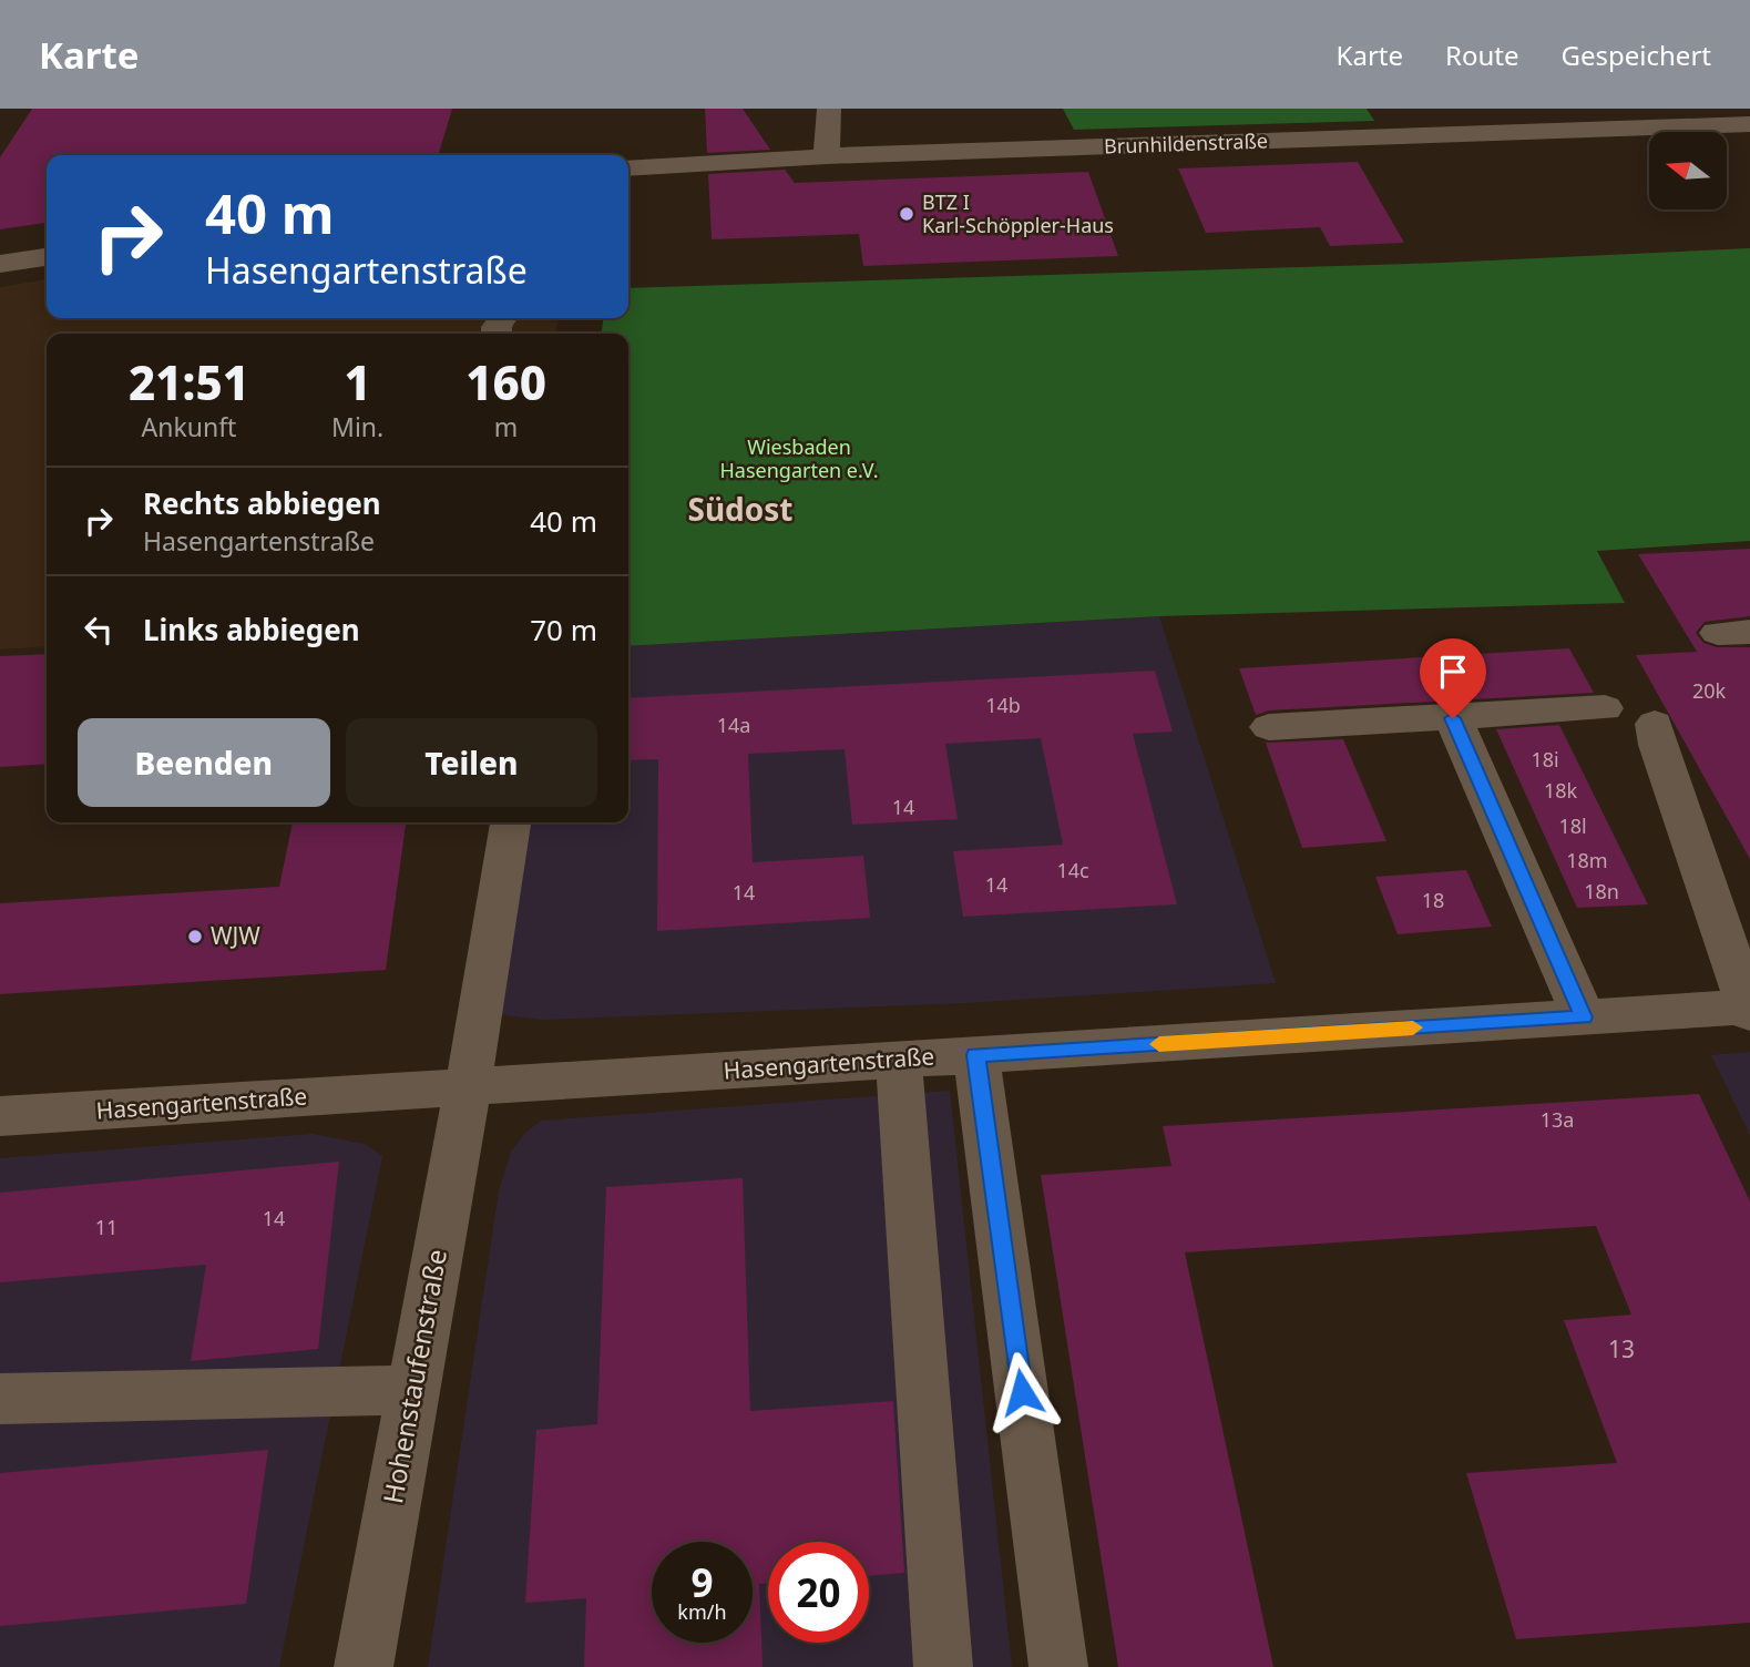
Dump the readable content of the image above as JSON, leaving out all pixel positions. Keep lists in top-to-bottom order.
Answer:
{
  "streets": {
    "street": ["Brunhildenstraße", "Hasengartenstraße", "Hohenstaufenstraße"]
  },
  "crossings": [
    ["Hasengartenstraße", "Hohenstaufenstraße"]
  ],
  "districts": ["Südost"],
  "parks": ["Wiesbaden Hasengarten e.V."],
  "places": ["BTZ I Karl-Schöppler-Haus", "WJW"],
  "house_numbers": [
    "20k",
    "14b",
    "14a",
    "18i",
    "18k",
    "14",
    "18l",
    "18m",
    "14c",
    "14",
    "18n",
    "14",
    "18",
    "13a",
    "14",
    "11",
    "13"
  ],
  "north": "left",
  "page": {
    "header": "Karte",
    "nav": ["Karte", "Route", "Gespeichert"],
    "turn": ["40 m", "Hasengartenstraße"],
    "eta": [
      "21:51",
      "Ankunft",
      "1",
      "Min.",
      "160",
      "m"
    ],
    "list": [
      {
        "name": "Rechts abbiegen",
        "note": "Hasengartenstraße",
        "value": "40 m"
      },
      {
        "name": "Links abbiegen",
        "value": "70 m"
      }
    ],
    "buttons": ["Beenden", "Teilen"],
    "speed": "9 km/h",
    "limit": "20"
  }
}
